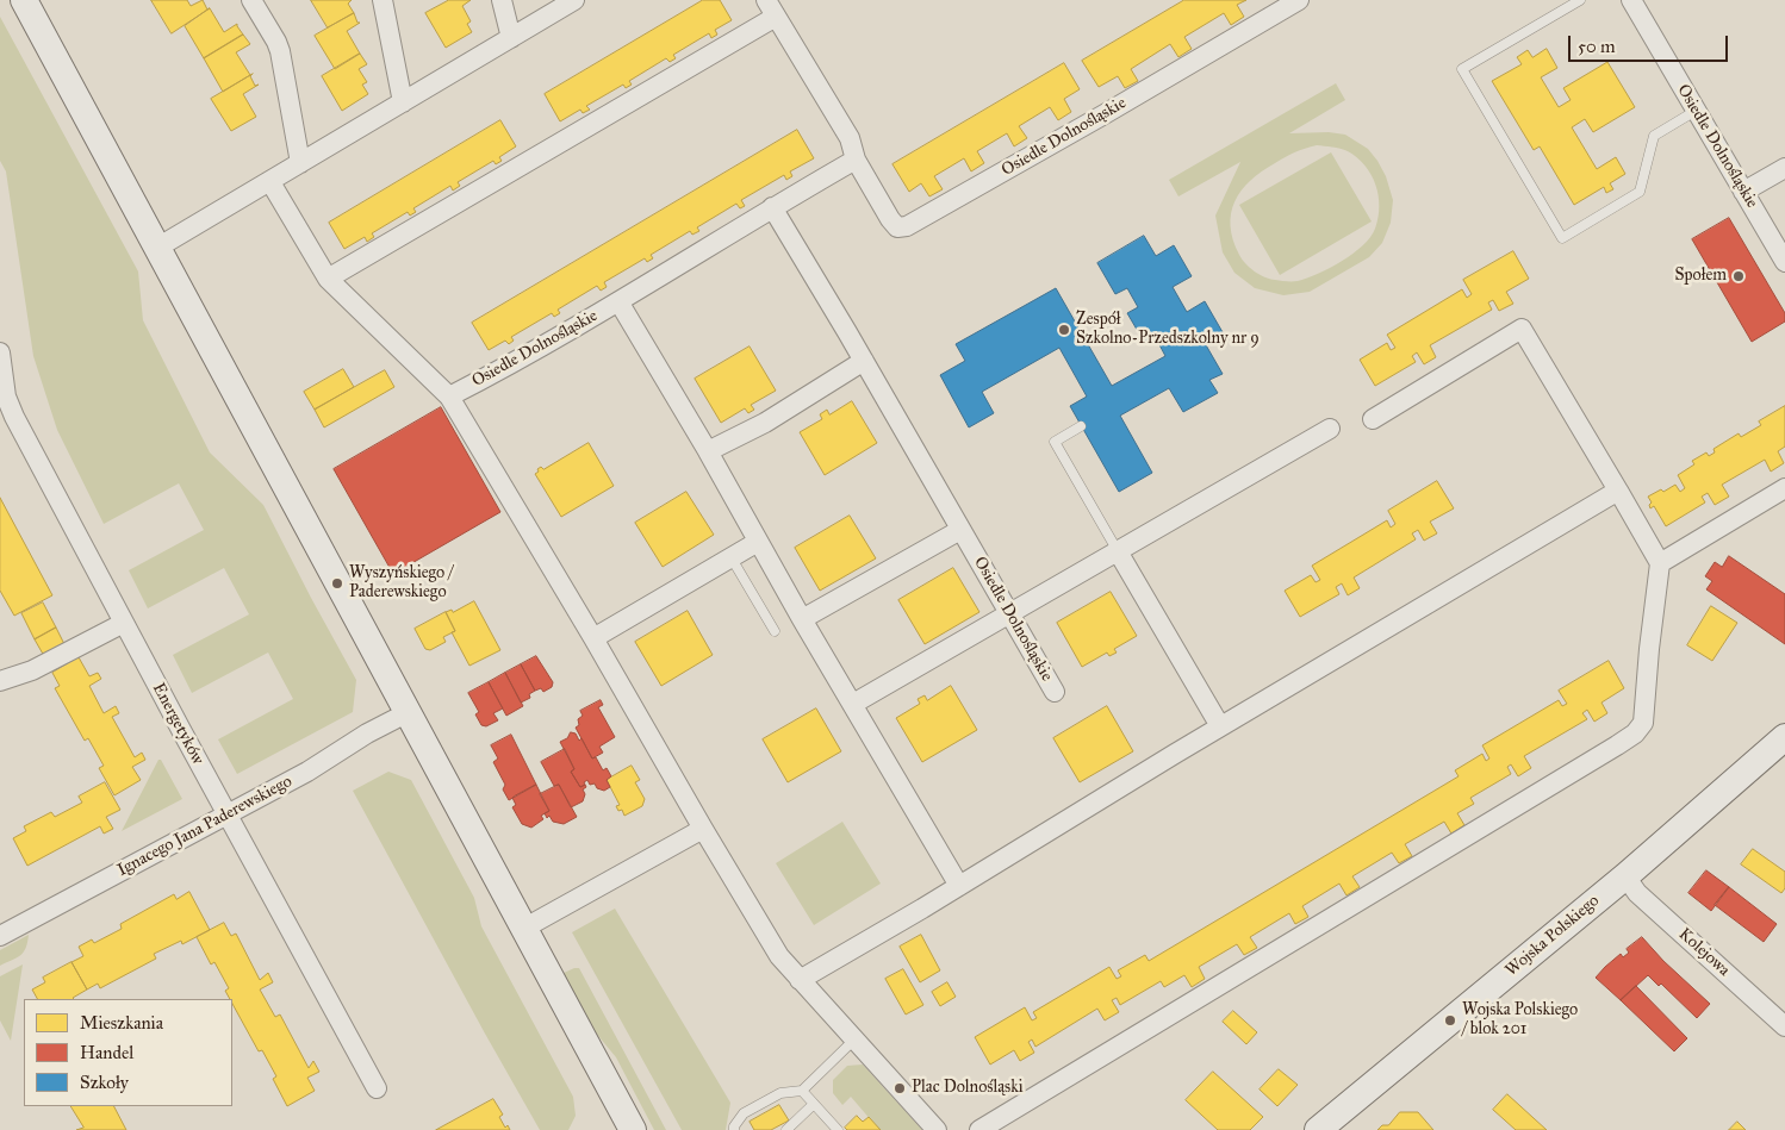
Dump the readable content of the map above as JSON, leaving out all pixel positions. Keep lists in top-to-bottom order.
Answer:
{
  "streets": {
    "street": [
      "Osiedle Dolnośląskie",
      "Energetyków",
      "Ignacego Jana Paderewskiego",
      "Wojska Polskiego",
      "Kolejowa"
    ]
  },
  "crossings": [
    ["Energetyków", "Ignacego Jana Paderewskiego"],
    ["Wojska Polskiego", "Kolejowa"]
  ],
  "places": [
    "Społem",
    "Zespół Szkolno-Przedszkolny nr 9",
    "Wyszyńskiego / Paderewskiego",
    "Wojska Polskiego / blok 201",
    "Plac Dolnośląski"
  ],
  "legend": ["Mieszkania", "Handel", "Szkoły"],
  "scale_bar": "50 m"
}
